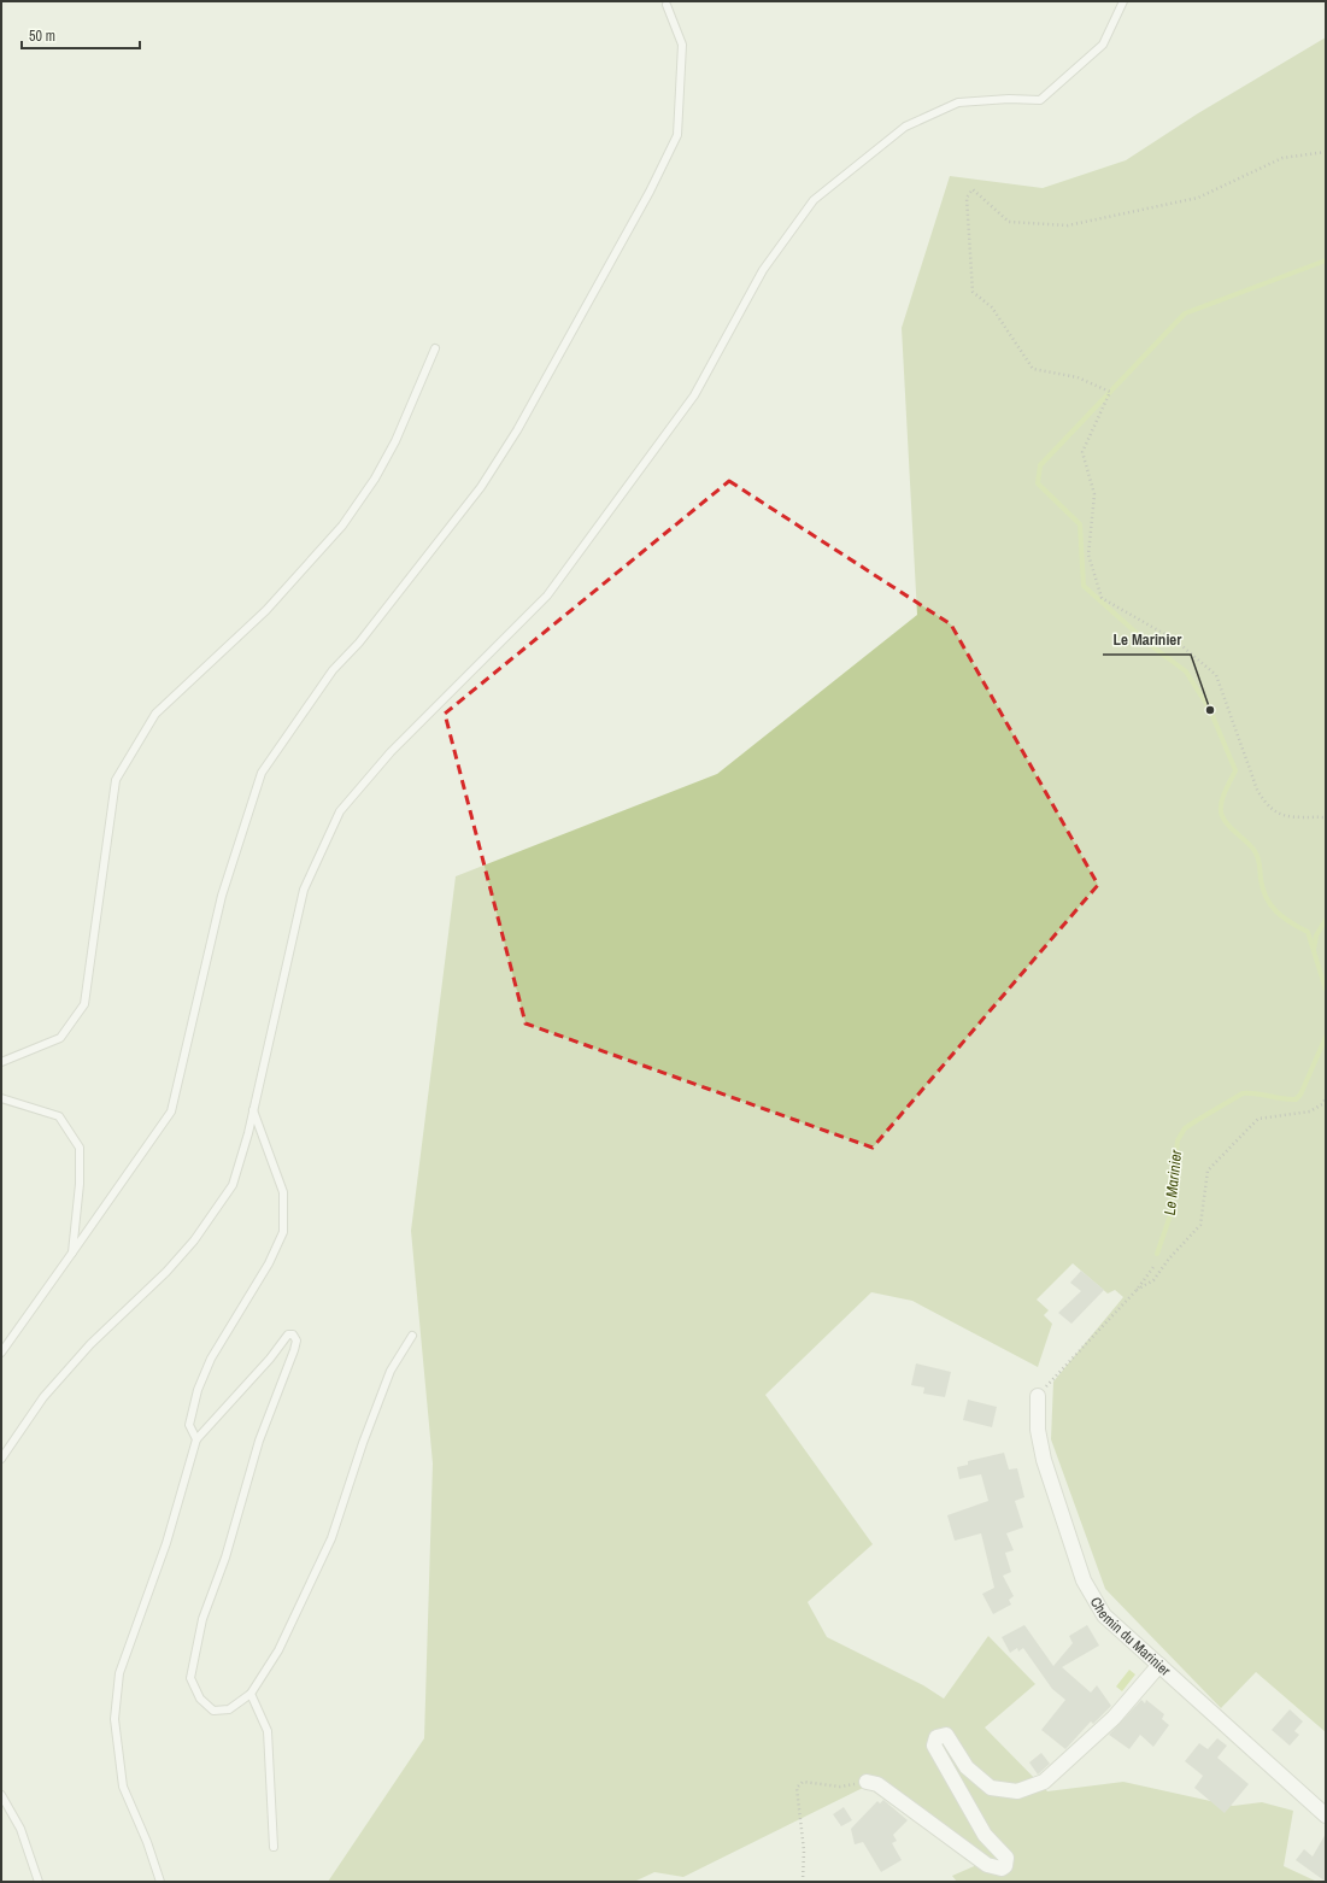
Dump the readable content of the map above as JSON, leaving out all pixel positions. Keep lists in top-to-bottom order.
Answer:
{
  "streets": {
    "street": ["Chemin du Marinier"]
  },
  "water": ["Le Marinier"],
  "places": ["Le Marinier"],
  "scale_bar": "50 m"
}
